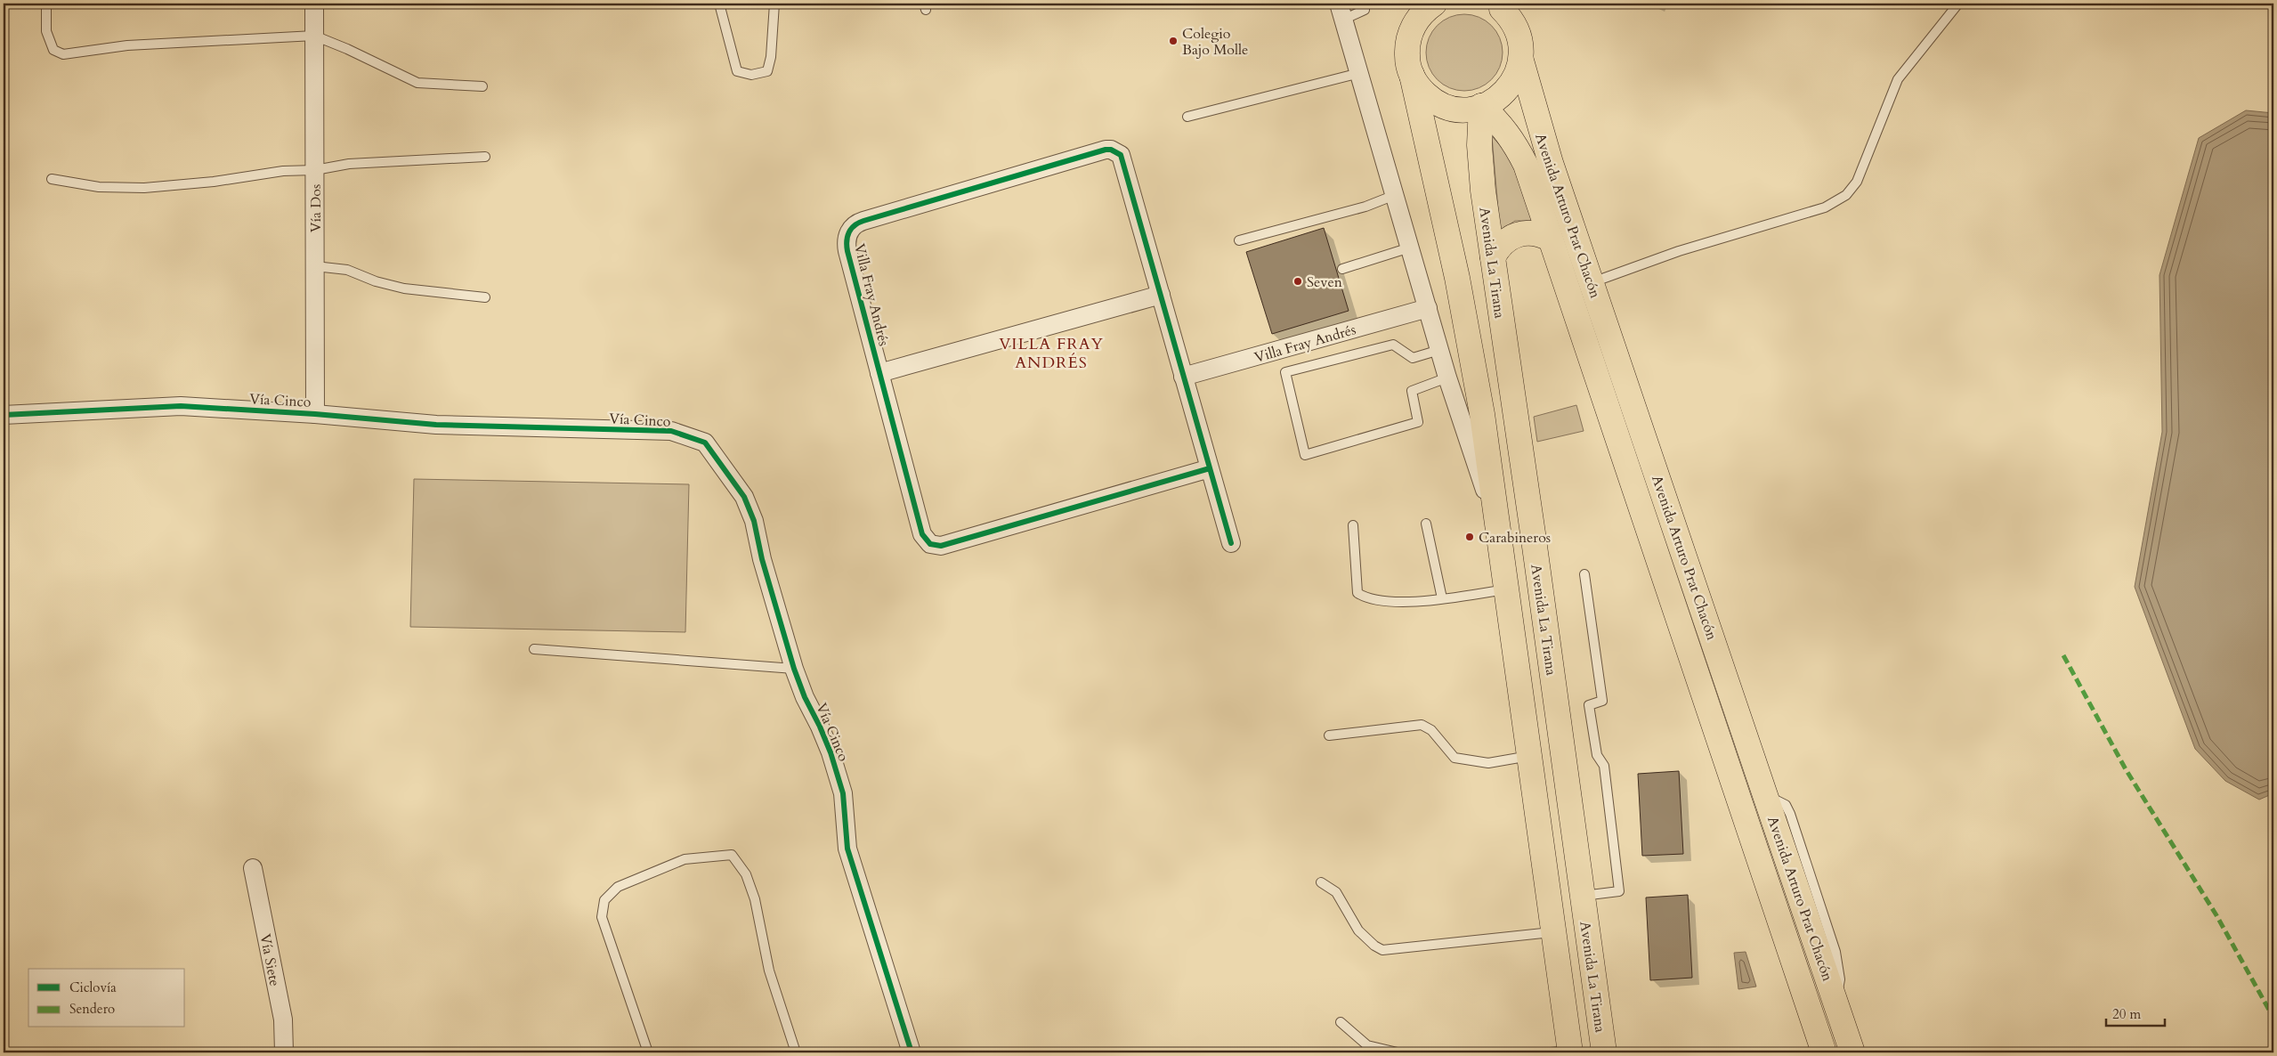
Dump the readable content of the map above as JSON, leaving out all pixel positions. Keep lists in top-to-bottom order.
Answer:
{
  "streets": {
    "main road": ["Avenida Arturo Prat Chacón", "Avenida La Tirana"],
    "street": [
      "Vía Dos",
      "Villa Fray Andrés",
      "Vía Cinco",
      "Vía Siete"
    ]
  },
  "crossings": [
    ["Vía Dos", "Vía Cinco"],
    ["Avenida Arturo Prat Chacón", "Avenida La Tirana"]
  ],
  "districts": ["VILLA FRAY ANDRÉS"],
  "places": ["Colegio Bajo Molle", "Seven", "Carabineros"],
  "legend": ["Ciclovía", "Sendero"],
  "scale_bar": "20 m"
}
